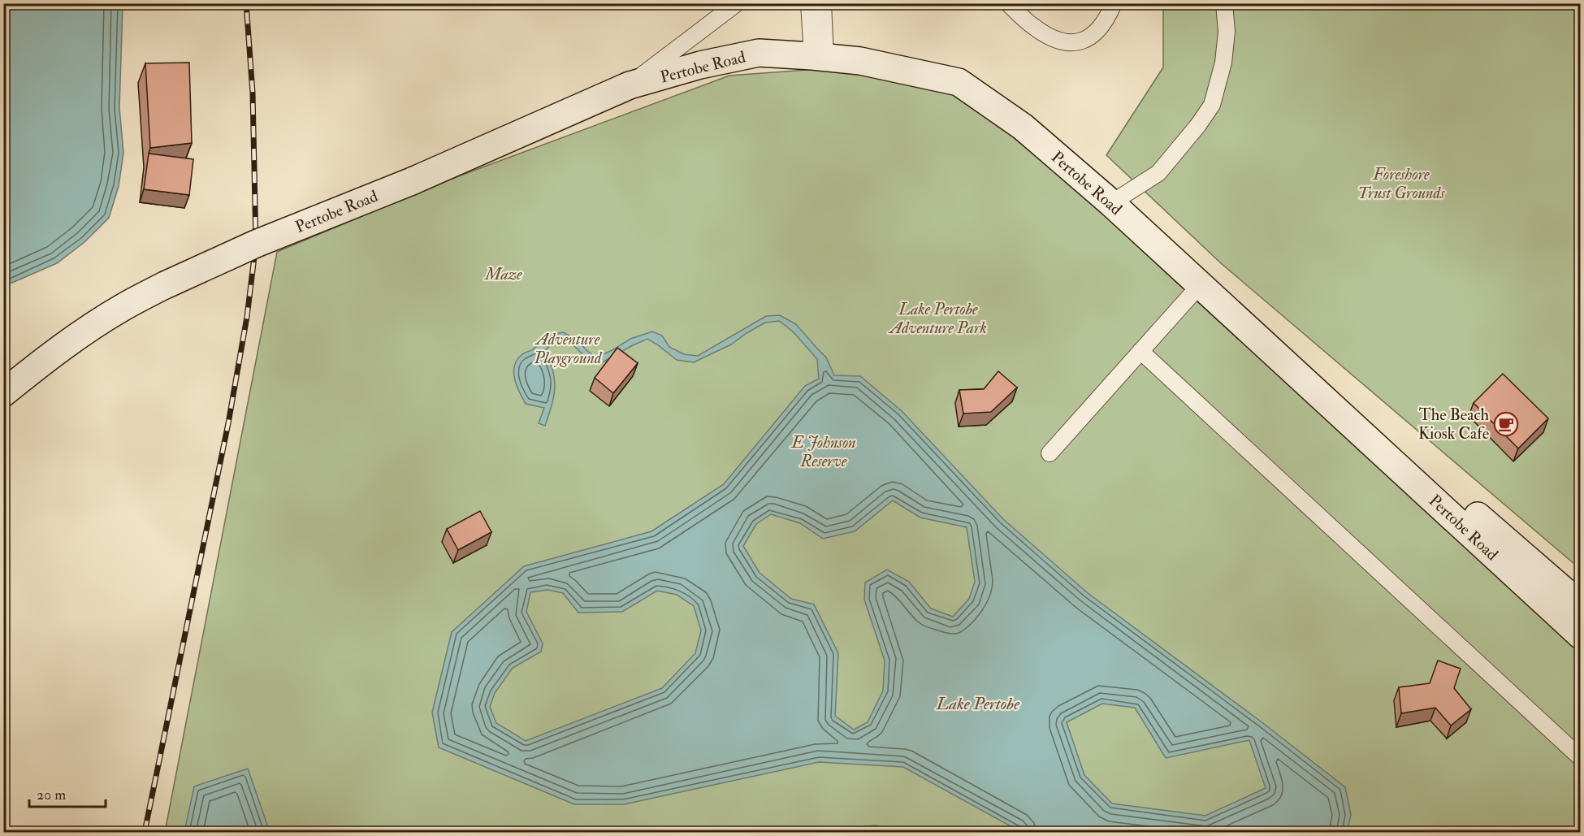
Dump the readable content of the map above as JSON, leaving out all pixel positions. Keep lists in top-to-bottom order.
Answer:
{
  "streets": {
    "street": ["Pertobe Road"]
  },
  "water": ["Lake Pertobe"],
  "parks": [
    "Foreshore Trust Grounds",
    "Maze",
    "Lake Pertobe Adventure Park",
    "Adventure Playground",
    "E Johnson Reserve"
  ],
  "places": {
    "cafe": ["The Beach Kiosk Cafe"]
  },
  "scale_bar": "20 m"
}
